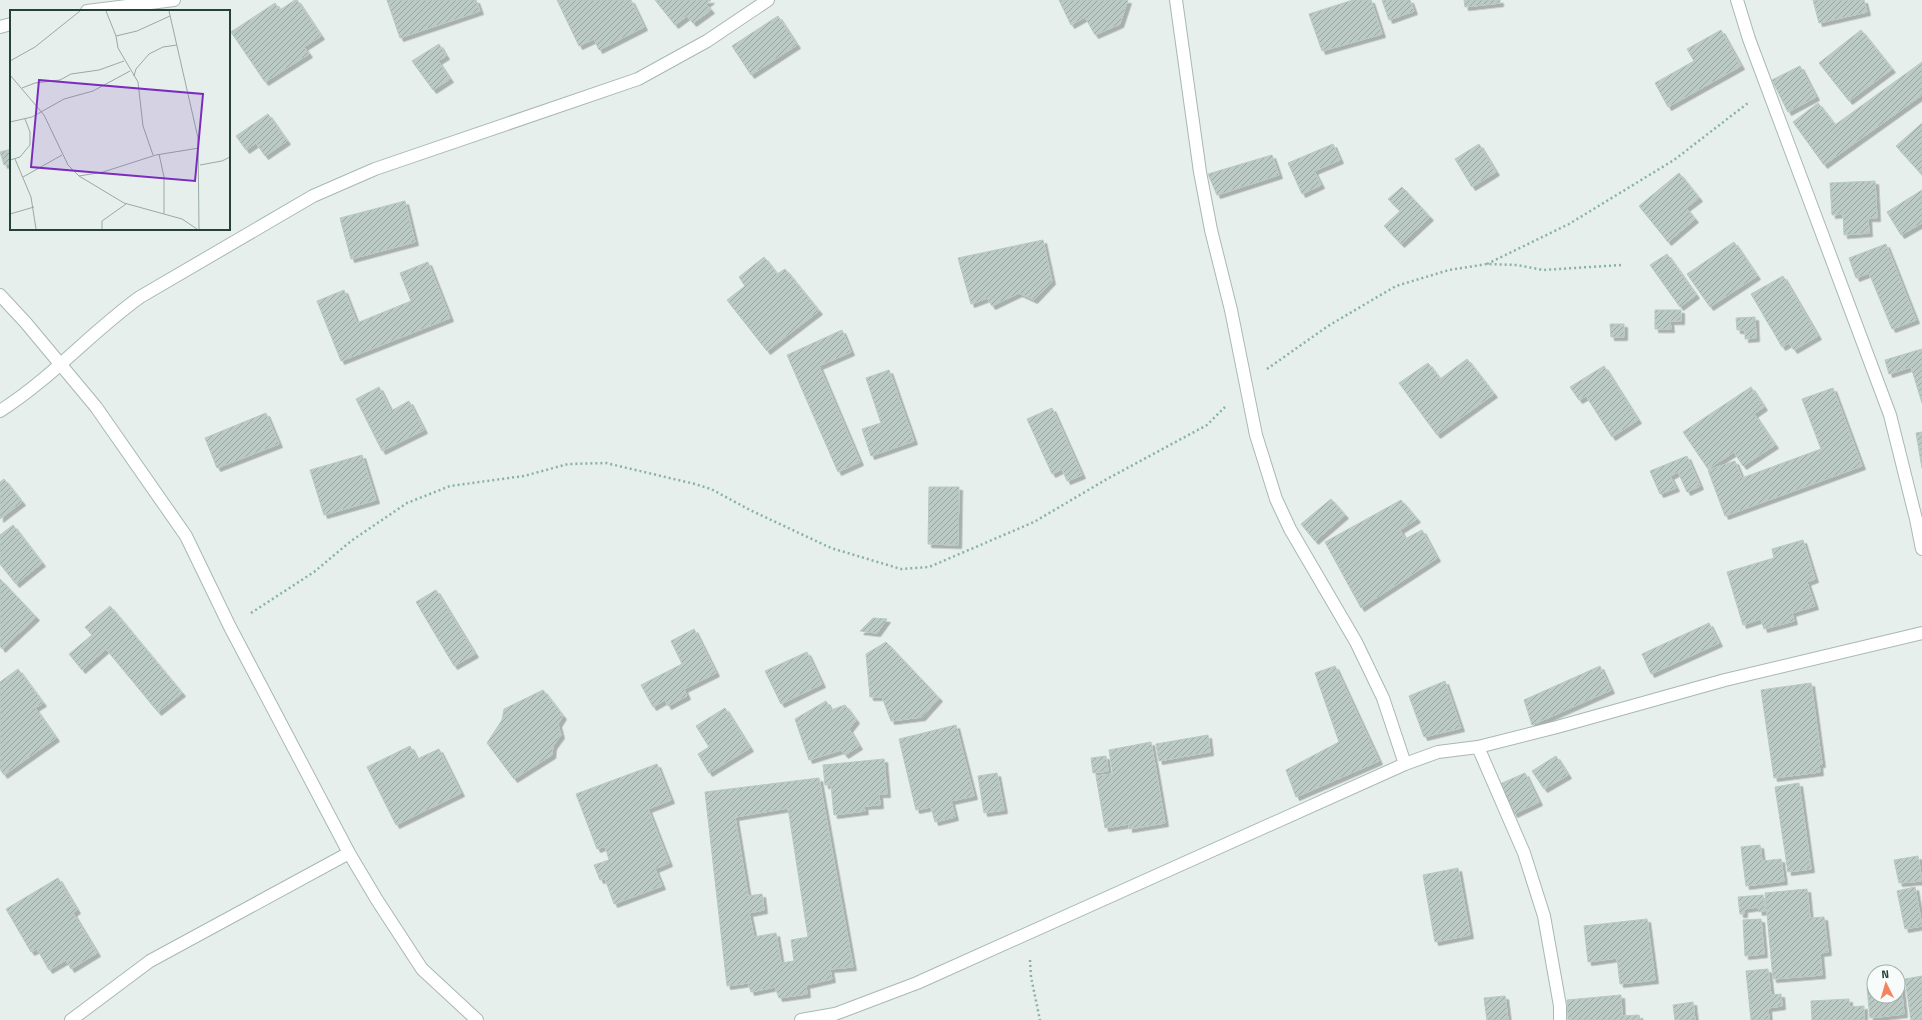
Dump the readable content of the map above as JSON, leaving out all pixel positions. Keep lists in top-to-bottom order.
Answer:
{
  "north": "top"
}
